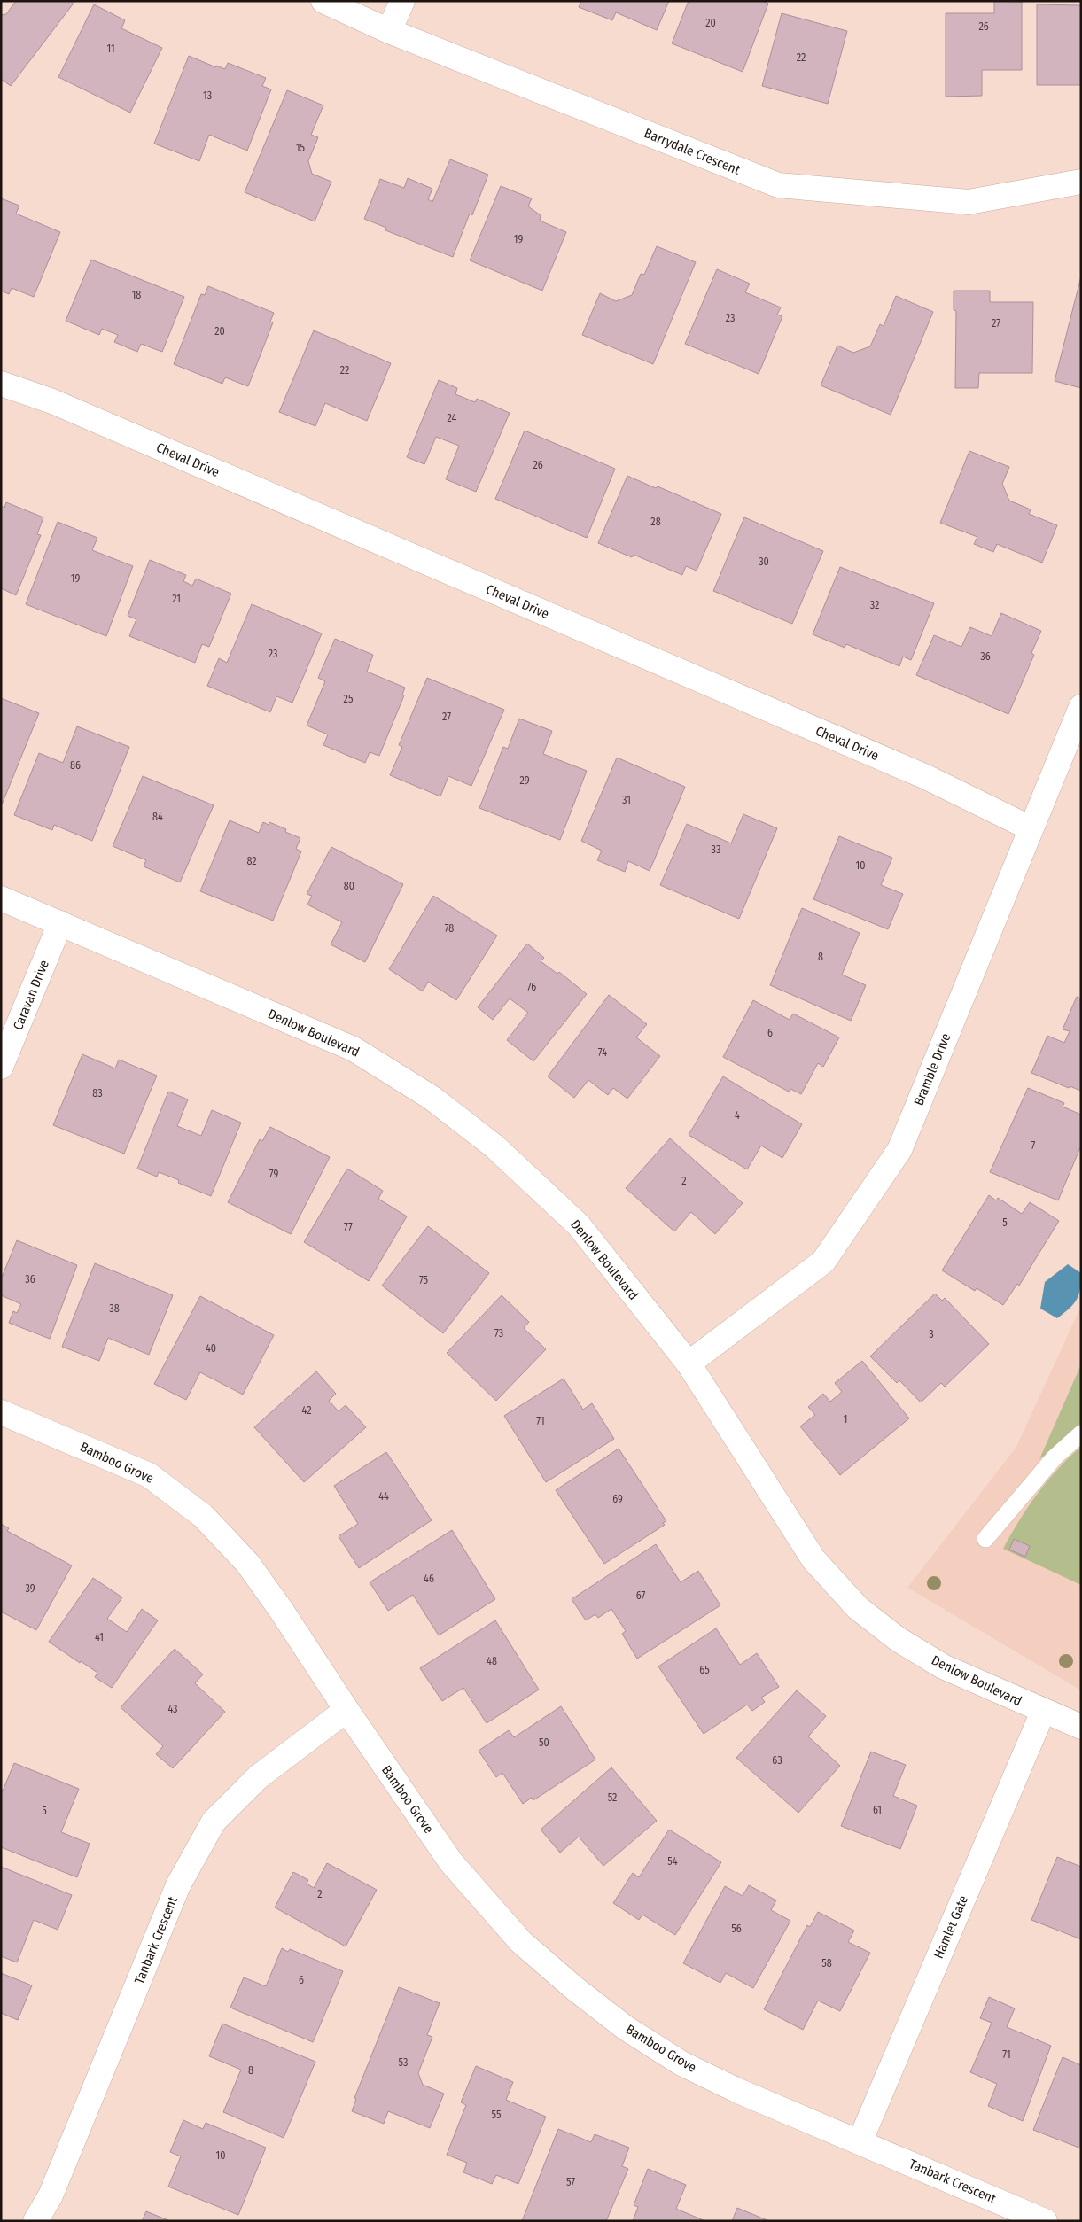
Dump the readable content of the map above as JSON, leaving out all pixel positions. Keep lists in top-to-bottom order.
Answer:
{
  "streets": {
    "street": [
      "Barrydale Crescent",
      "Cheval Drive",
      "Caravan Drive",
      "Denlow Boulevard",
      "Bramble Drive",
      "Bamboo Grove",
      "Hamlet Gate",
      "Tanbark Crescent"
    ]
  },
  "crossings": [
    ["Cheval Drive", "Bramble Drive"],
    ["Caravan Drive", "Denlow Boulevard"],
    ["Denlow Boulevard", "Bramble Drive"],
    ["Denlow Boulevard", "Hamlet Gate"],
    ["Bamboo Grove", "Hamlet Gate"],
    ["Bamboo Grove", "Tanbark Crescent"],
    ["Hamlet Gate", "Tanbark Crescent"]
  ],
  "house_numbers": [
    "20",
    "26",
    "11",
    "22",
    "13",
    "15",
    "19",
    "18",
    "23",
    "27",
    "20",
    "22",
    "24",
    "26",
    "28",
    "30",
    "19",
    "21",
    "32",
    "23",
    "36",
    "25",
    "27",
    "86",
    "29",
    "31",
    "84",
    "33",
    "82",
    "10",
    "80",
    "78",
    "8",
    "76",
    "6",
    "74",
    "83",
    "4",
    "7",
    "79",
    "2",
    "5",
    "77",
    "36",
    "75",
    "38",
    "73",
    "3",
    "40",
    "42",
    "1",
    "71",
    "44",
    "69",
    "46",
    "39",
    "67",
    "41",
    "48",
    "65",
    "43",
    "50",
    "63",
    "52",
    "61",
    "5",
    "54",
    "2",
    "56",
    "58",
    "6",
    "71",
    "53",
    "8",
    "55",
    "10",
    "57"
  ]
}
